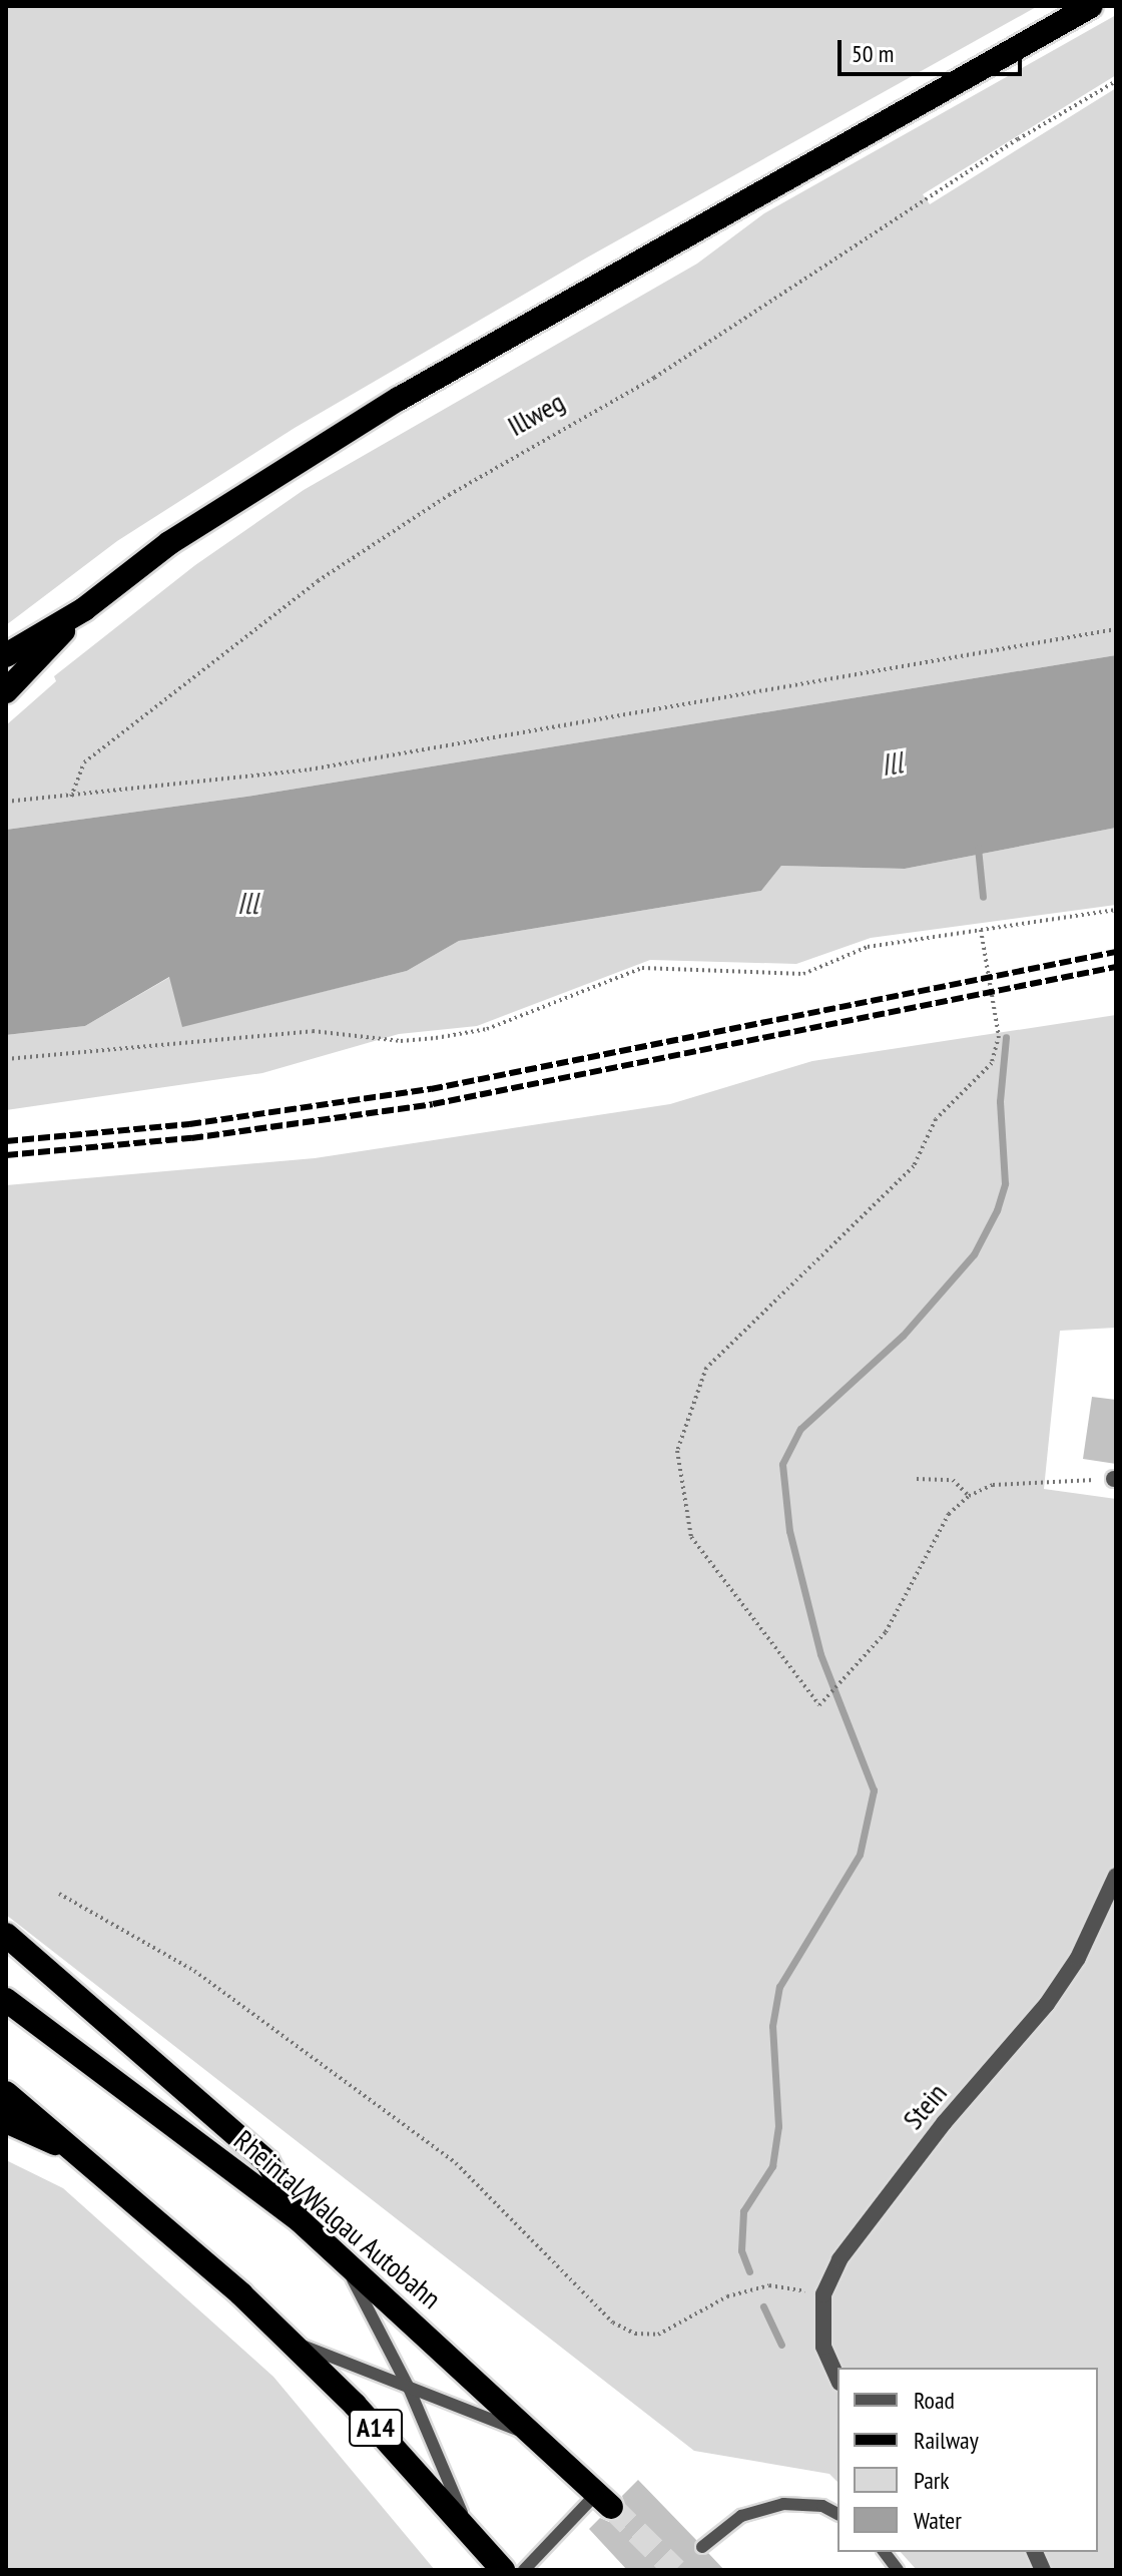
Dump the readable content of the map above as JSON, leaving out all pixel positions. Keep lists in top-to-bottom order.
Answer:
{
  "streets": {
    "highway": ["Rheintal/Walgau Autobahn", "A14"],
    "street": ["Stein"],
    "path": ["Illweg"]
  },
  "water": ["Ill"],
  "legend": [
    "Road",
    "Railway",
    "Park",
    "Water"
  ],
  "scale_bar": "50 m"
}
